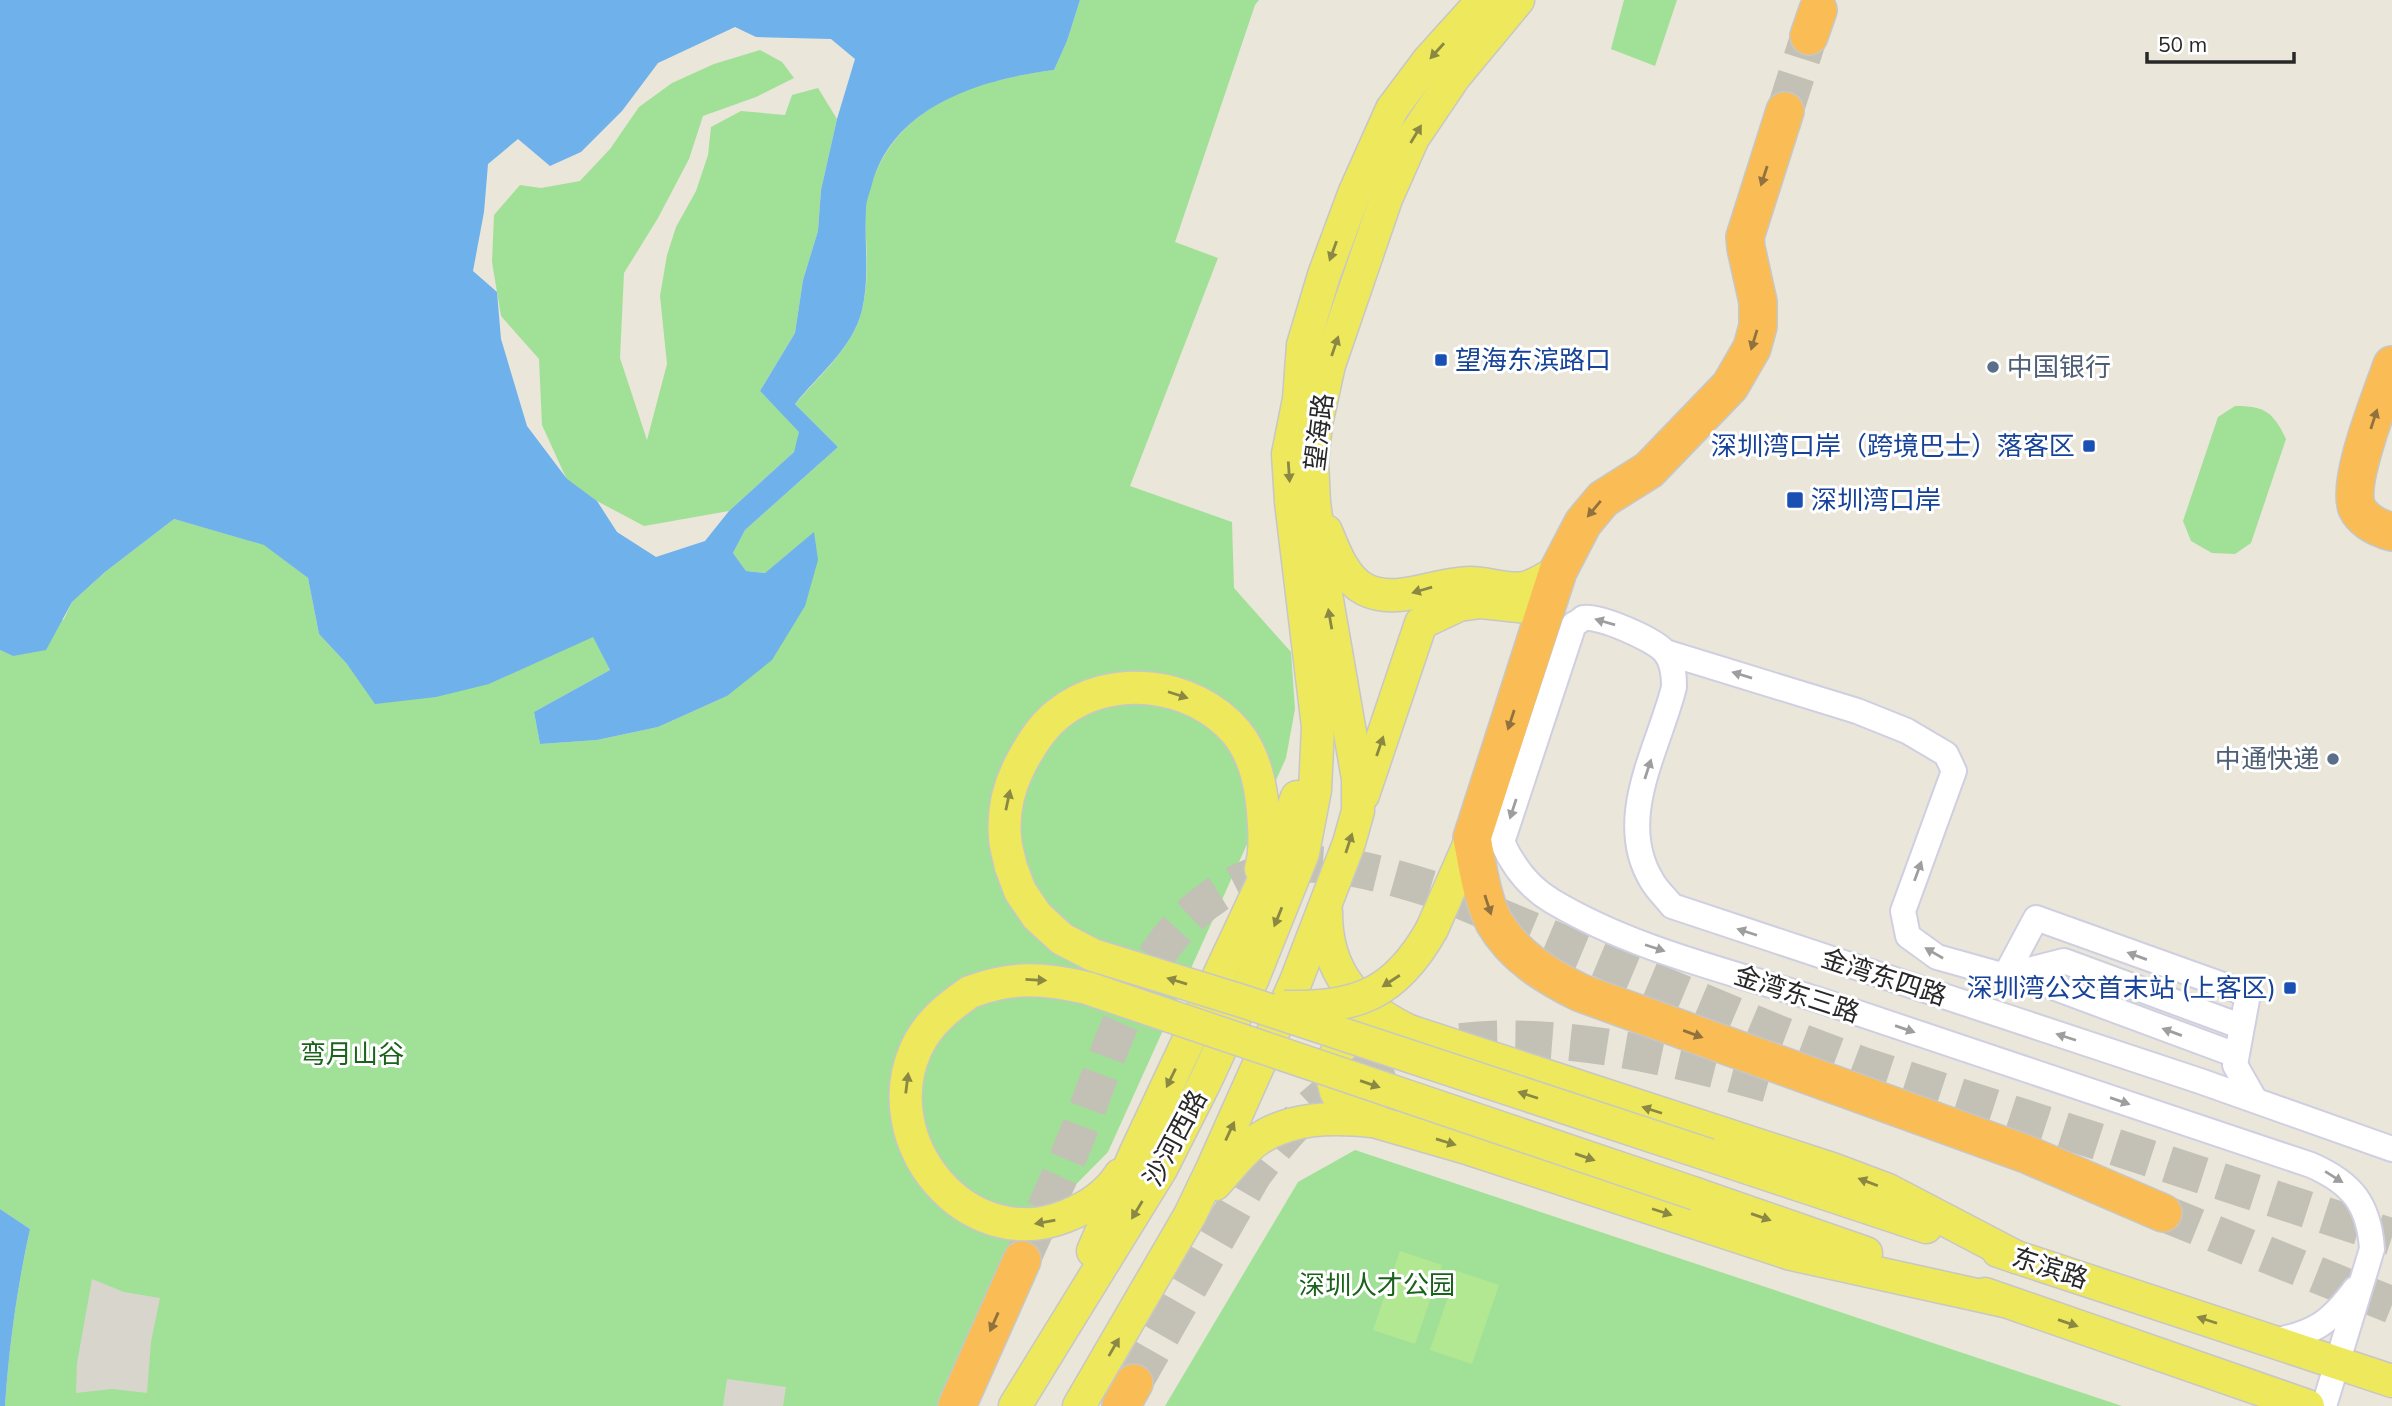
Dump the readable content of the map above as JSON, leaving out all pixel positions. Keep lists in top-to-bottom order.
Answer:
{
  "streets": {
    "main road": ["望海路", "沙河西路", "东滨路"],
    "street": ["金湾东四路", "金湾东三路"]
  },
  "crossings": [
    ["望海路", "沙河西路"],
    ["金湾东四路", "金湾东三路"]
  ],
  "one_way": ["金湾东四路"],
  "parks": ["弯月山谷", "深圳人才公园"],
  "places": {
    "transit": [
      "望海东滨路口",
      "深圳湾口岸（跨境巴士）落客区",
      "深圳湾口岸",
      "深圳湾公交首末站 (上客区)"
    ],
    "other": ["中国银行", "中通快递"]
  },
  "scale_bar": "50 m"
}
